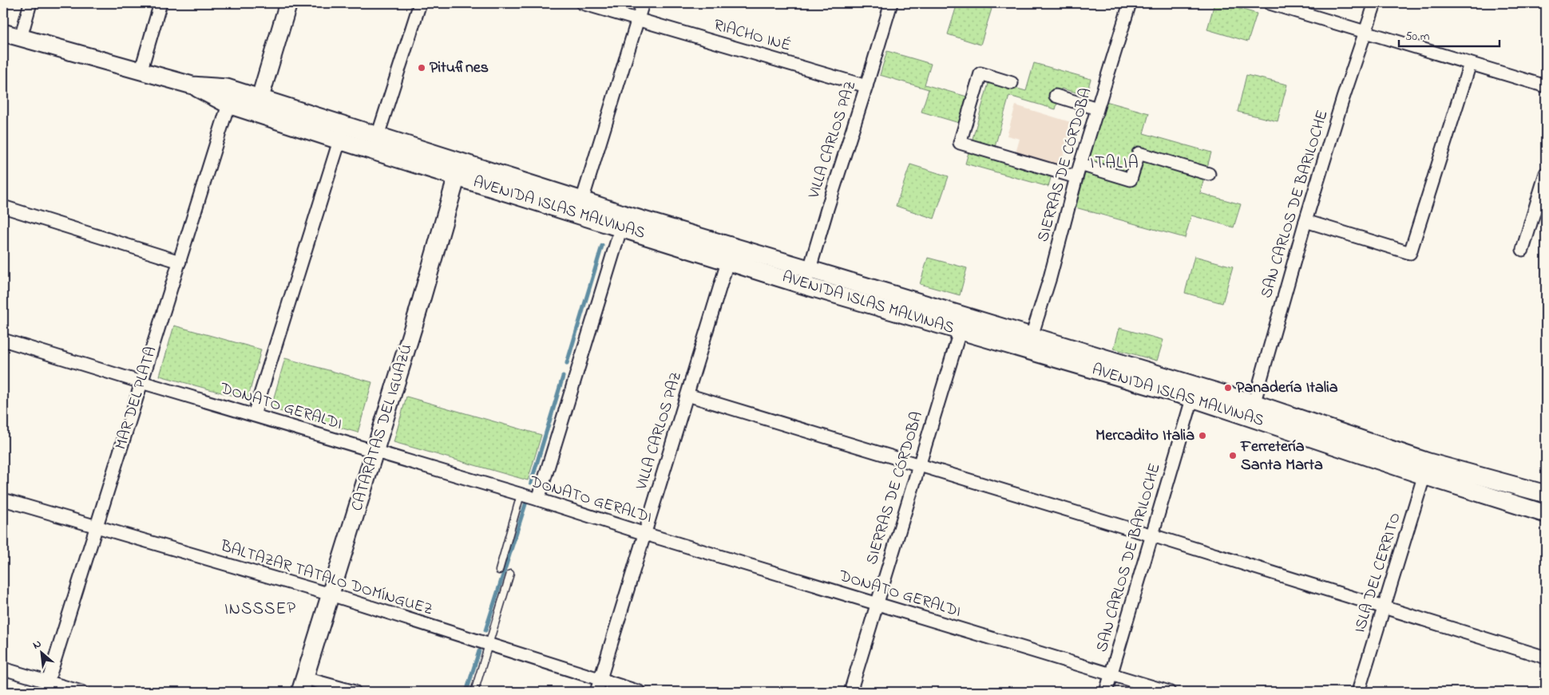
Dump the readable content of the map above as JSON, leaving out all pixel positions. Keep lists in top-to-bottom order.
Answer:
{
  "streets": {
    "main road": ["AVENIDA ISLAS MALVINAS", "CATARATAS DEL IGUAZÚ"],
    "street": [
      "RIACHO INÉ",
      "VILLA CARLOS PAZ",
      "SIERRAS DE CÓRDOBA",
      "SAN CARLOS DE BARILOCHE",
      "MAR DEL PLATA",
      "DONATO GERALDI",
      "ISLA DEL CERRITO",
      "BALTAZAR TATALO DOMÍNGUEZ"
    ]
  },
  "crossings": [
    ["RIACHO INÉ", "VILLA CARLOS PAZ"],
    ["VILLA CARLOS PAZ", "AVENIDA ISLAS MALVINAS"],
    ["VILLA CARLOS PAZ", "DONATO GERALDI"],
    ["VILLA CARLOS PAZ", "BALTAZAR TATALO DOMÍNGUEZ"],
    ["SIERRAS DE CÓRDOBA", "AVENIDA ISLAS MALVINAS"],
    ["SIERRAS DE CÓRDOBA", "DONATO GERALDI"],
    ["SAN CARLOS DE BARILOCHE", "AVENIDA ISLAS MALVINAS"],
    ["SAN CARLOS DE BARILOCHE", "DONATO GERALDI"],
    ["AVENIDA ISLAS MALVINAS", "MAR DEL PLATA"],
    ["AVENIDA ISLAS MALVINAS", "CATARATAS DEL IGUAZÚ"],
    ["AVENIDA ISLAS MALVINAS", "ISLA DEL CERRITO"],
    ["MAR DEL PLATA", "DONATO GERALDI"],
    ["MAR DEL PLATA", "BALTAZAR TATALO DOMÍNGUEZ"],
    ["DONATO GERALDI", "CATARATAS DEL IGUAZÚ"],
    ["CATARATAS DEL IGUAZÚ", "BALTAZAR TATALO DOMÍNGUEZ"]
  ],
  "districts": ["ITALIA", "INSSSEP"],
  "places": [
    "Pitufines",
    "Panadería Italia",
    "Mercadito Italia",
    "Ferretería Santa Marta"
  ],
  "scale_bar": "50 m",
  "north": "top left"
}
